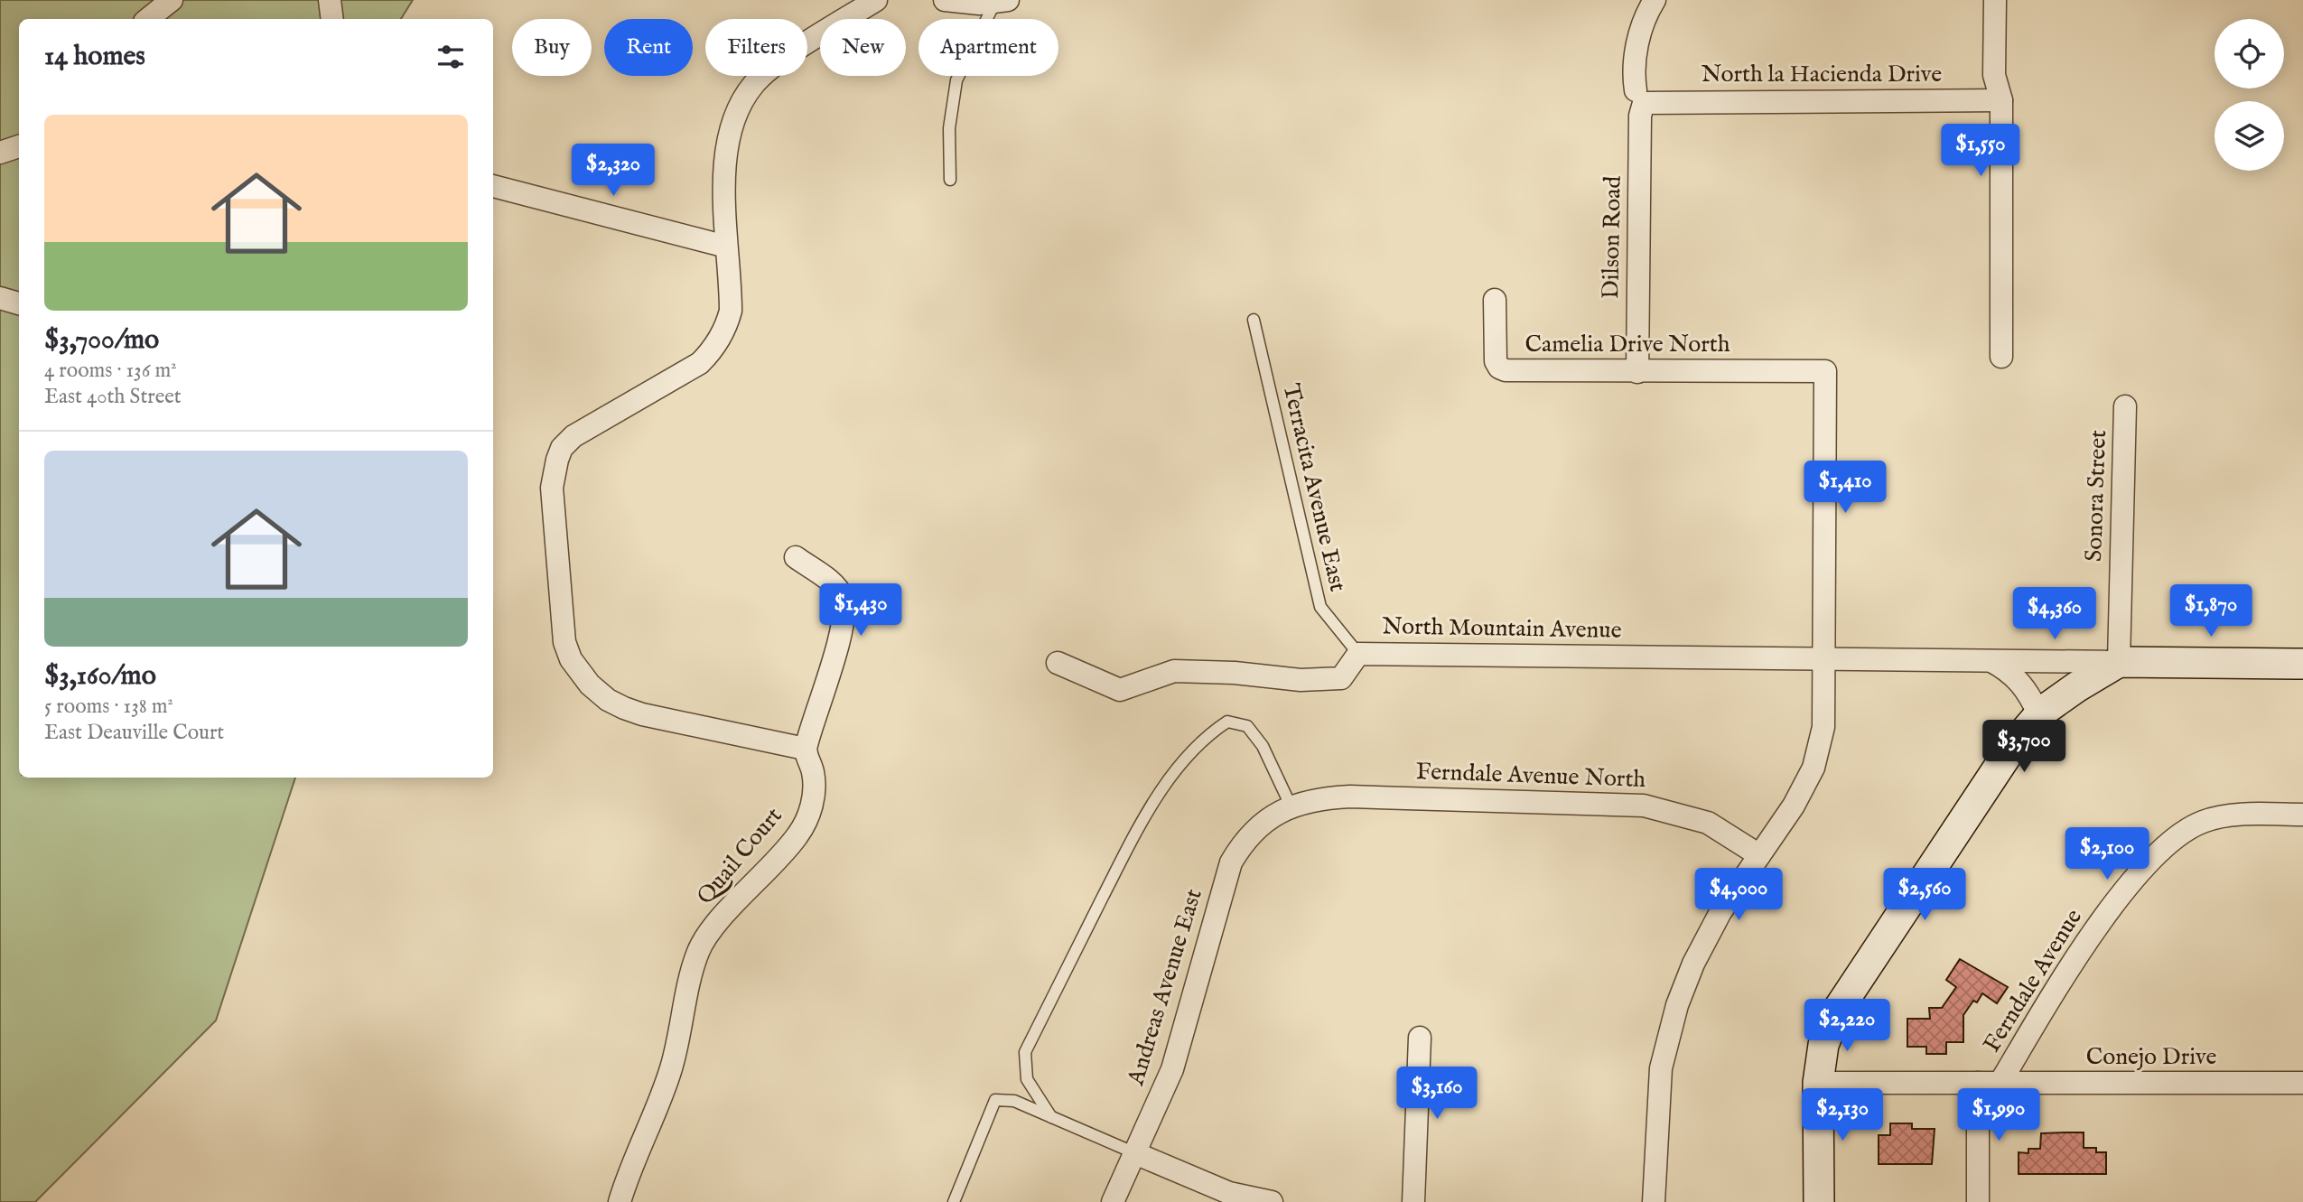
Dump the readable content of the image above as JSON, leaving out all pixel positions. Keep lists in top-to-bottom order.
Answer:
{
  "streets": {
    "street": [
      "North la Hacienda Drive",
      "Dilson Road",
      "Camelia Drive North",
      "Sonora Street",
      "North Mountain Avenue",
      "Ferndale Avenue North",
      "Quail Court",
      "Ferndale Avenue",
      "Andreas Avenue East",
      "Conejo Drive"
    ],
    "lane": ["Terracita Avenue East"]
  },
  "crossings": [
    ["North la Hacienda Drive", "Dilson Road"],
    ["Dilson Road", "Camelia Drive North"],
    ["Camelia Drive North", "North Mountain Avenue"],
    ["Terracita Avenue East", "North Mountain Avenue"],
    ["Sonora Street", "North Mountain Avenue"],
    ["Ferndale Avenue North", "Andreas Avenue East"],
    ["Ferndale Avenue", "Conejo Drive"]
  ],
  "page": {
    "chip": [
      "Buy",
      "Rent",
      "Filters",
      "New",
      "Apartment"
    ],
    "heading": "14 homes",
    "list": [
      {
        "name": "$3,700/mo",
        "note": "4 rooms · 136 m² · East 40th Street"
      },
      {
        "name": "$3,160/mo",
        "note": "5 rooms · 138 m² · East Deauville Court"
      }
    ],
    "price": [
      "$1,550",
      "$2,320",
      "$1,410",
      "$1,430",
      "$1,870",
      "$4,360",
      "$3,700",
      "$2,100",
      "$4,000",
      "$2,560",
      "$2,220",
      "$3,160",
      "$2,130",
      "$1,990"
    ]
  }
}
